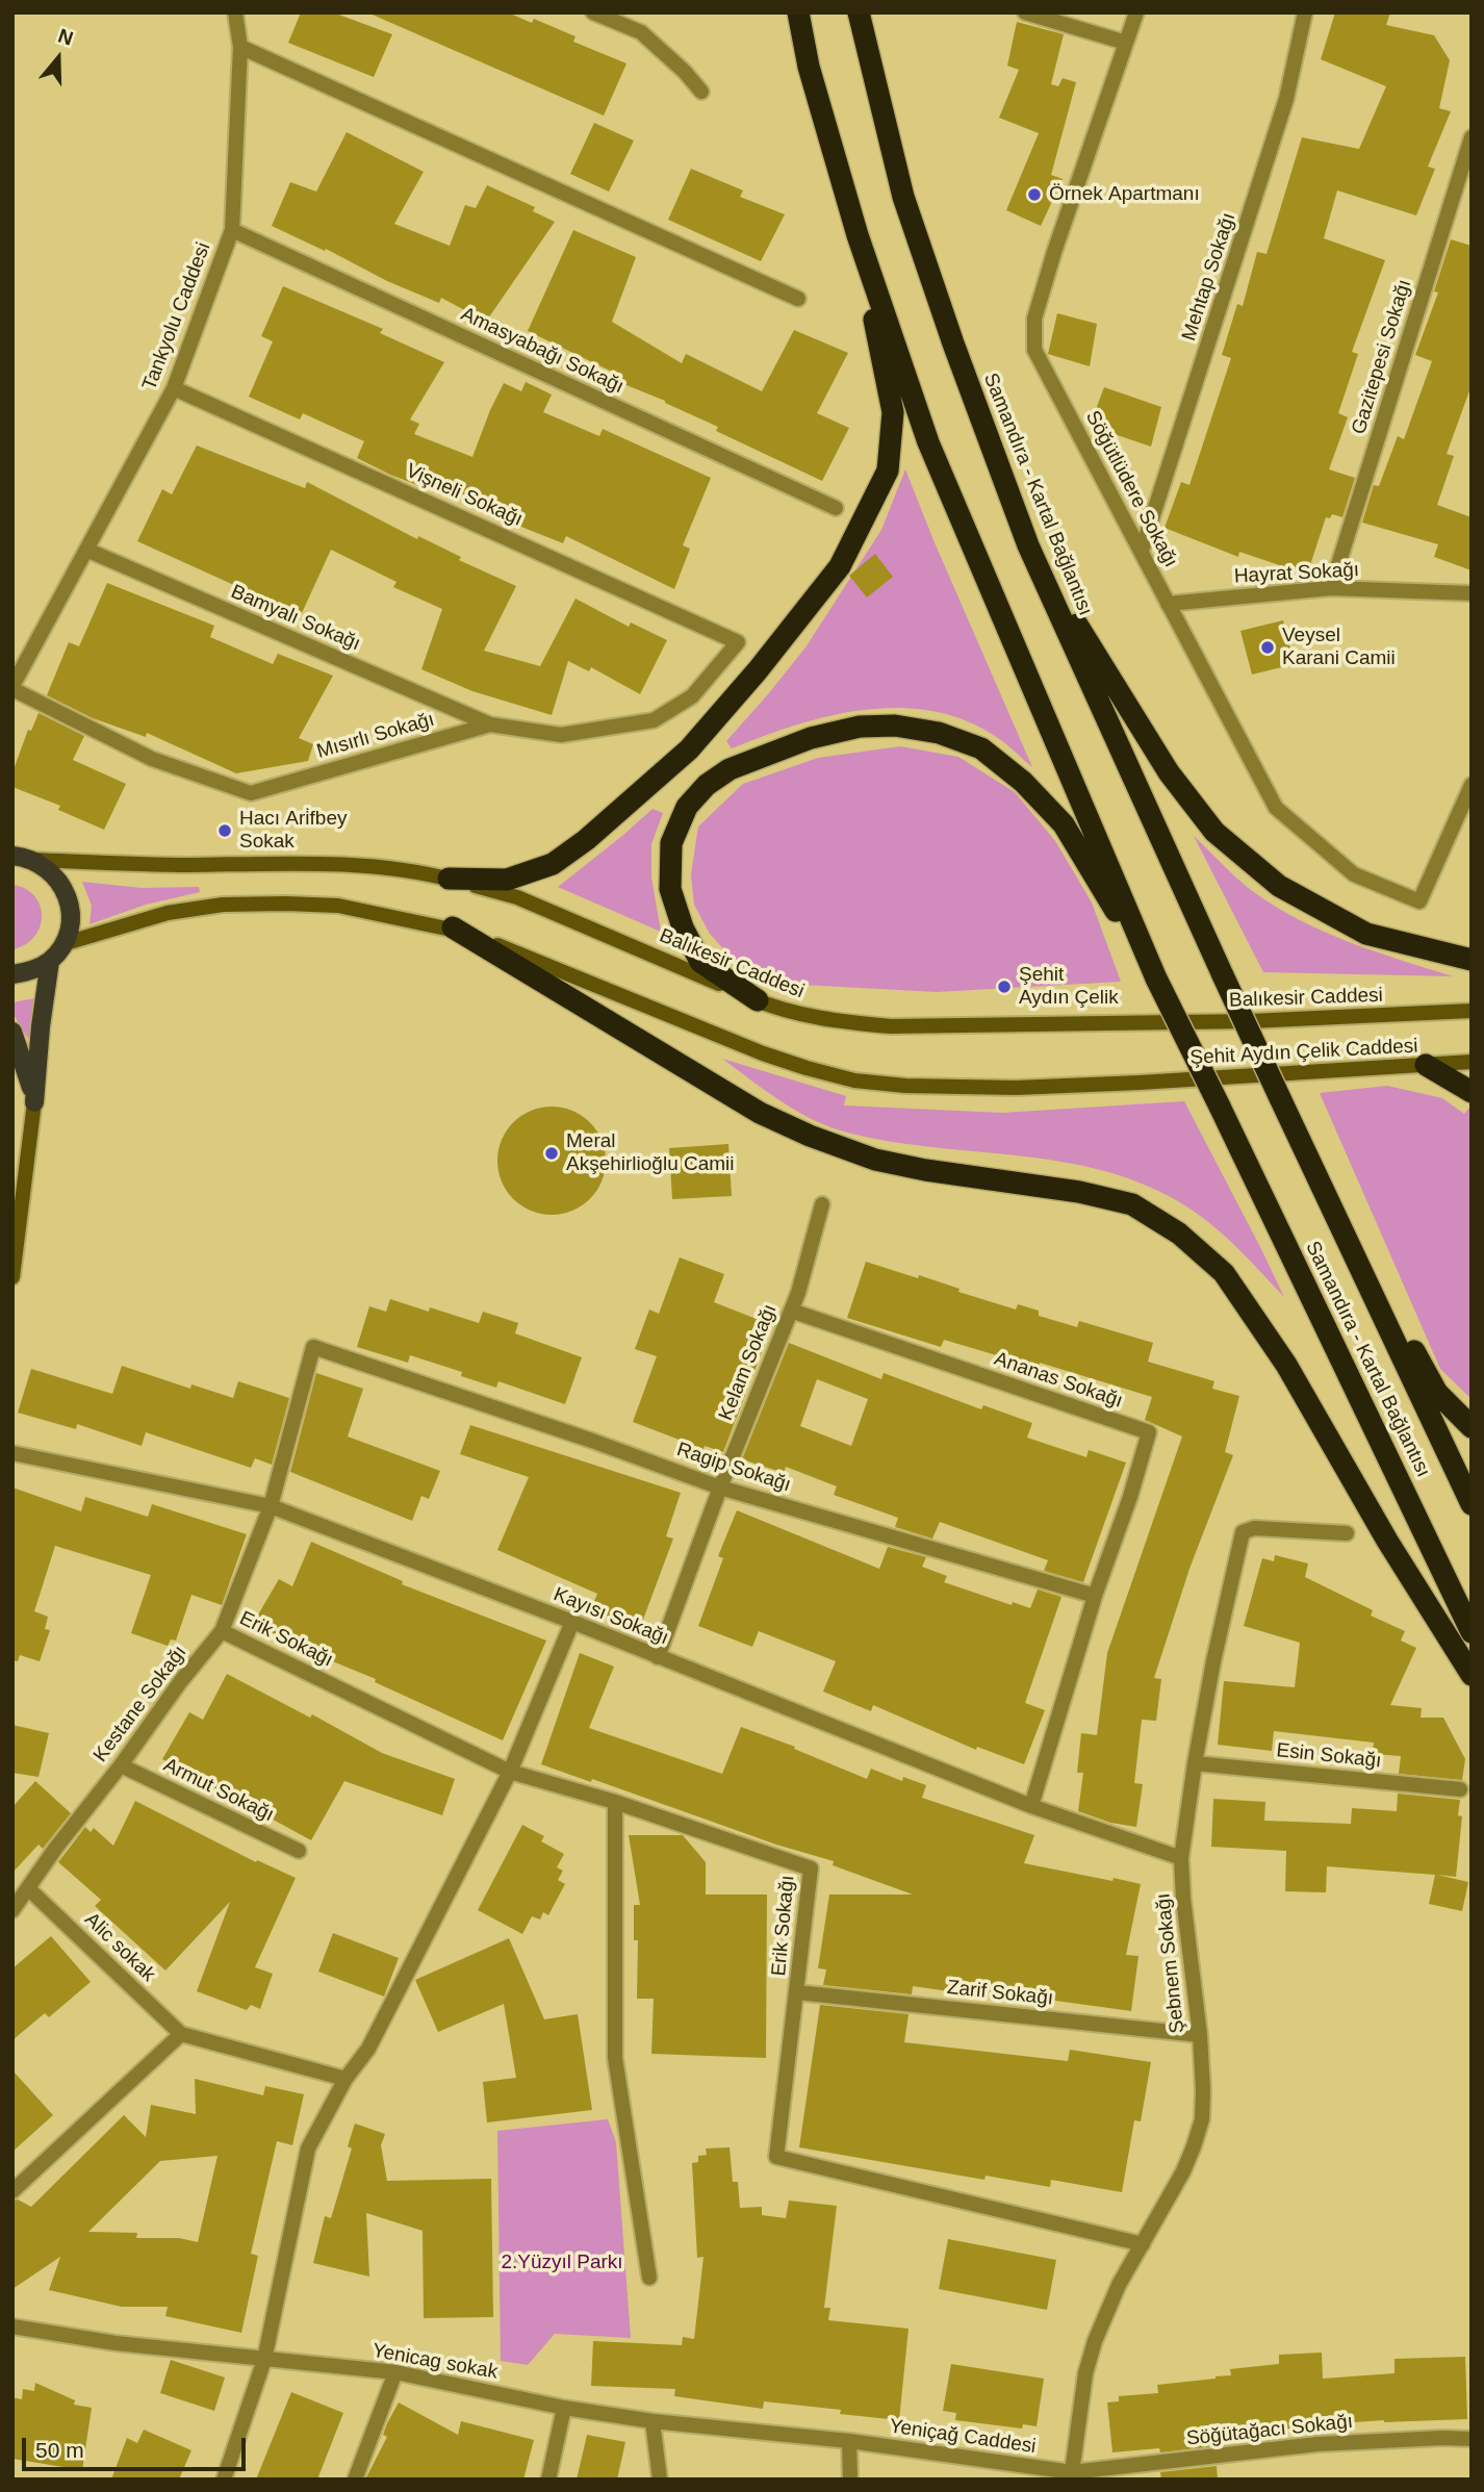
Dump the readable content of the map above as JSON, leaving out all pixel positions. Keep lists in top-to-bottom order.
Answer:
{
  "streets": {
    "highway": ["Samandıra - Kartal Bağlantısı"],
    "main road": ["Balıkesir Caddesi", "Şehit Aydın Çelik Caddesi"],
    "street": [
      "Mehtap Sokağı",
      "Tankyolu Caddesi",
      "Amasyabağı Sokağı",
      "Gazitepesi Sokağı",
      "Söğütlüdere Sokağı",
      "Vişneli Sokağı",
      "Hayrat Sokağı",
      "Bamyalı Sokağı",
      "Mısırlı Sokağı",
      "Kelam Sokağı",
      "Ananas Sokağı",
      "Ragip Sokağı",
      "Kayısı Sokağı",
      "Erik Sokağı",
      "Kestane Sokağı",
      "Esin Sokağı",
      "Armut Sokağı",
      "Alic sokak",
      "Şebnem Sokağı",
      "Zarif Sokağı",
      "Yenicag sokak",
      "Söğütağacı Sokağı",
      "Yeniçağ Caddesi"
    ]
  },
  "crossings": [
    ["Mehtap Sokağı", "Söğütlüdere Sokağı"],
    ["Tankyolu Caddesi", "Amasyabağı Sokağı"],
    ["Tankyolu Caddesi", "Vişneli Sokağı"],
    ["Tankyolu Caddesi", "Bamyalı Sokağı"],
    ["Tankyolu Caddesi", "Mısırlı Sokağı"],
    ["Gazitepesi Sokağı", "Hayrat Sokağı"],
    ["Söğütlüdere Sokağı", "Hayrat Sokağı"],
    ["Vişneli Sokağı", "Mısırlı Sokağı"],
    ["Bamyalı Sokağı", "Mısırlı Sokağı"],
    ["Kelam Sokağı", "Ananas Sokağı"],
    ["Kelam Sokağı", "Ragip Sokağı"],
    ["Kelam Sokağı", "Kayısı Sokağı"],
    ["Ananas Sokağı", "Ragip Sokağı"],
    ["Ragip Sokağı", "Kayısı Sokağı"],
    ["Ragip Sokağı", "Kestane Sokağı"],
    ["Kayısı Sokağı", "Kestane Sokağı"],
    ["Kayısı Sokağı", "Şebnem Sokağı"],
    ["Erik Sokağı", "Kestane Sokağı"],
    ["Erik Sokağı", "Şebnem Sokağı"],
    ["Erik Sokağı", "Zarif Sokağı"],
    ["Kestane Sokağı", "Armut Sokağı"],
    ["Kestane Sokağı", "Alic sokak"],
    ["Esin Sokağı", "Şebnem Sokağı"],
    ["Şebnem Sokağı", "Zarif Sokağı"],
    ["Şebnem Sokağı", "Söğütağacı Sokağı"],
    ["Şebnem Sokağı", "Yeniçağ Caddesi"],
    ["Yenicag sokak", "Yeniçağ Caddesi"],
    ["Söğütağacı Sokağı", "Yeniçağ Caddesi"]
  ],
  "parks": ["2.Yüzyıl Parkı"],
  "places": [
    "Örnek Apartmanı",
    "Veysel Karani Camii",
    "Hacı Ari̇fbey Sokak",
    "Şehit Aydın Çelik",
    "Meral Akşehirlioğlu Camii"
  ],
  "scale_bar": "50 m",
  "north": "top"
}
